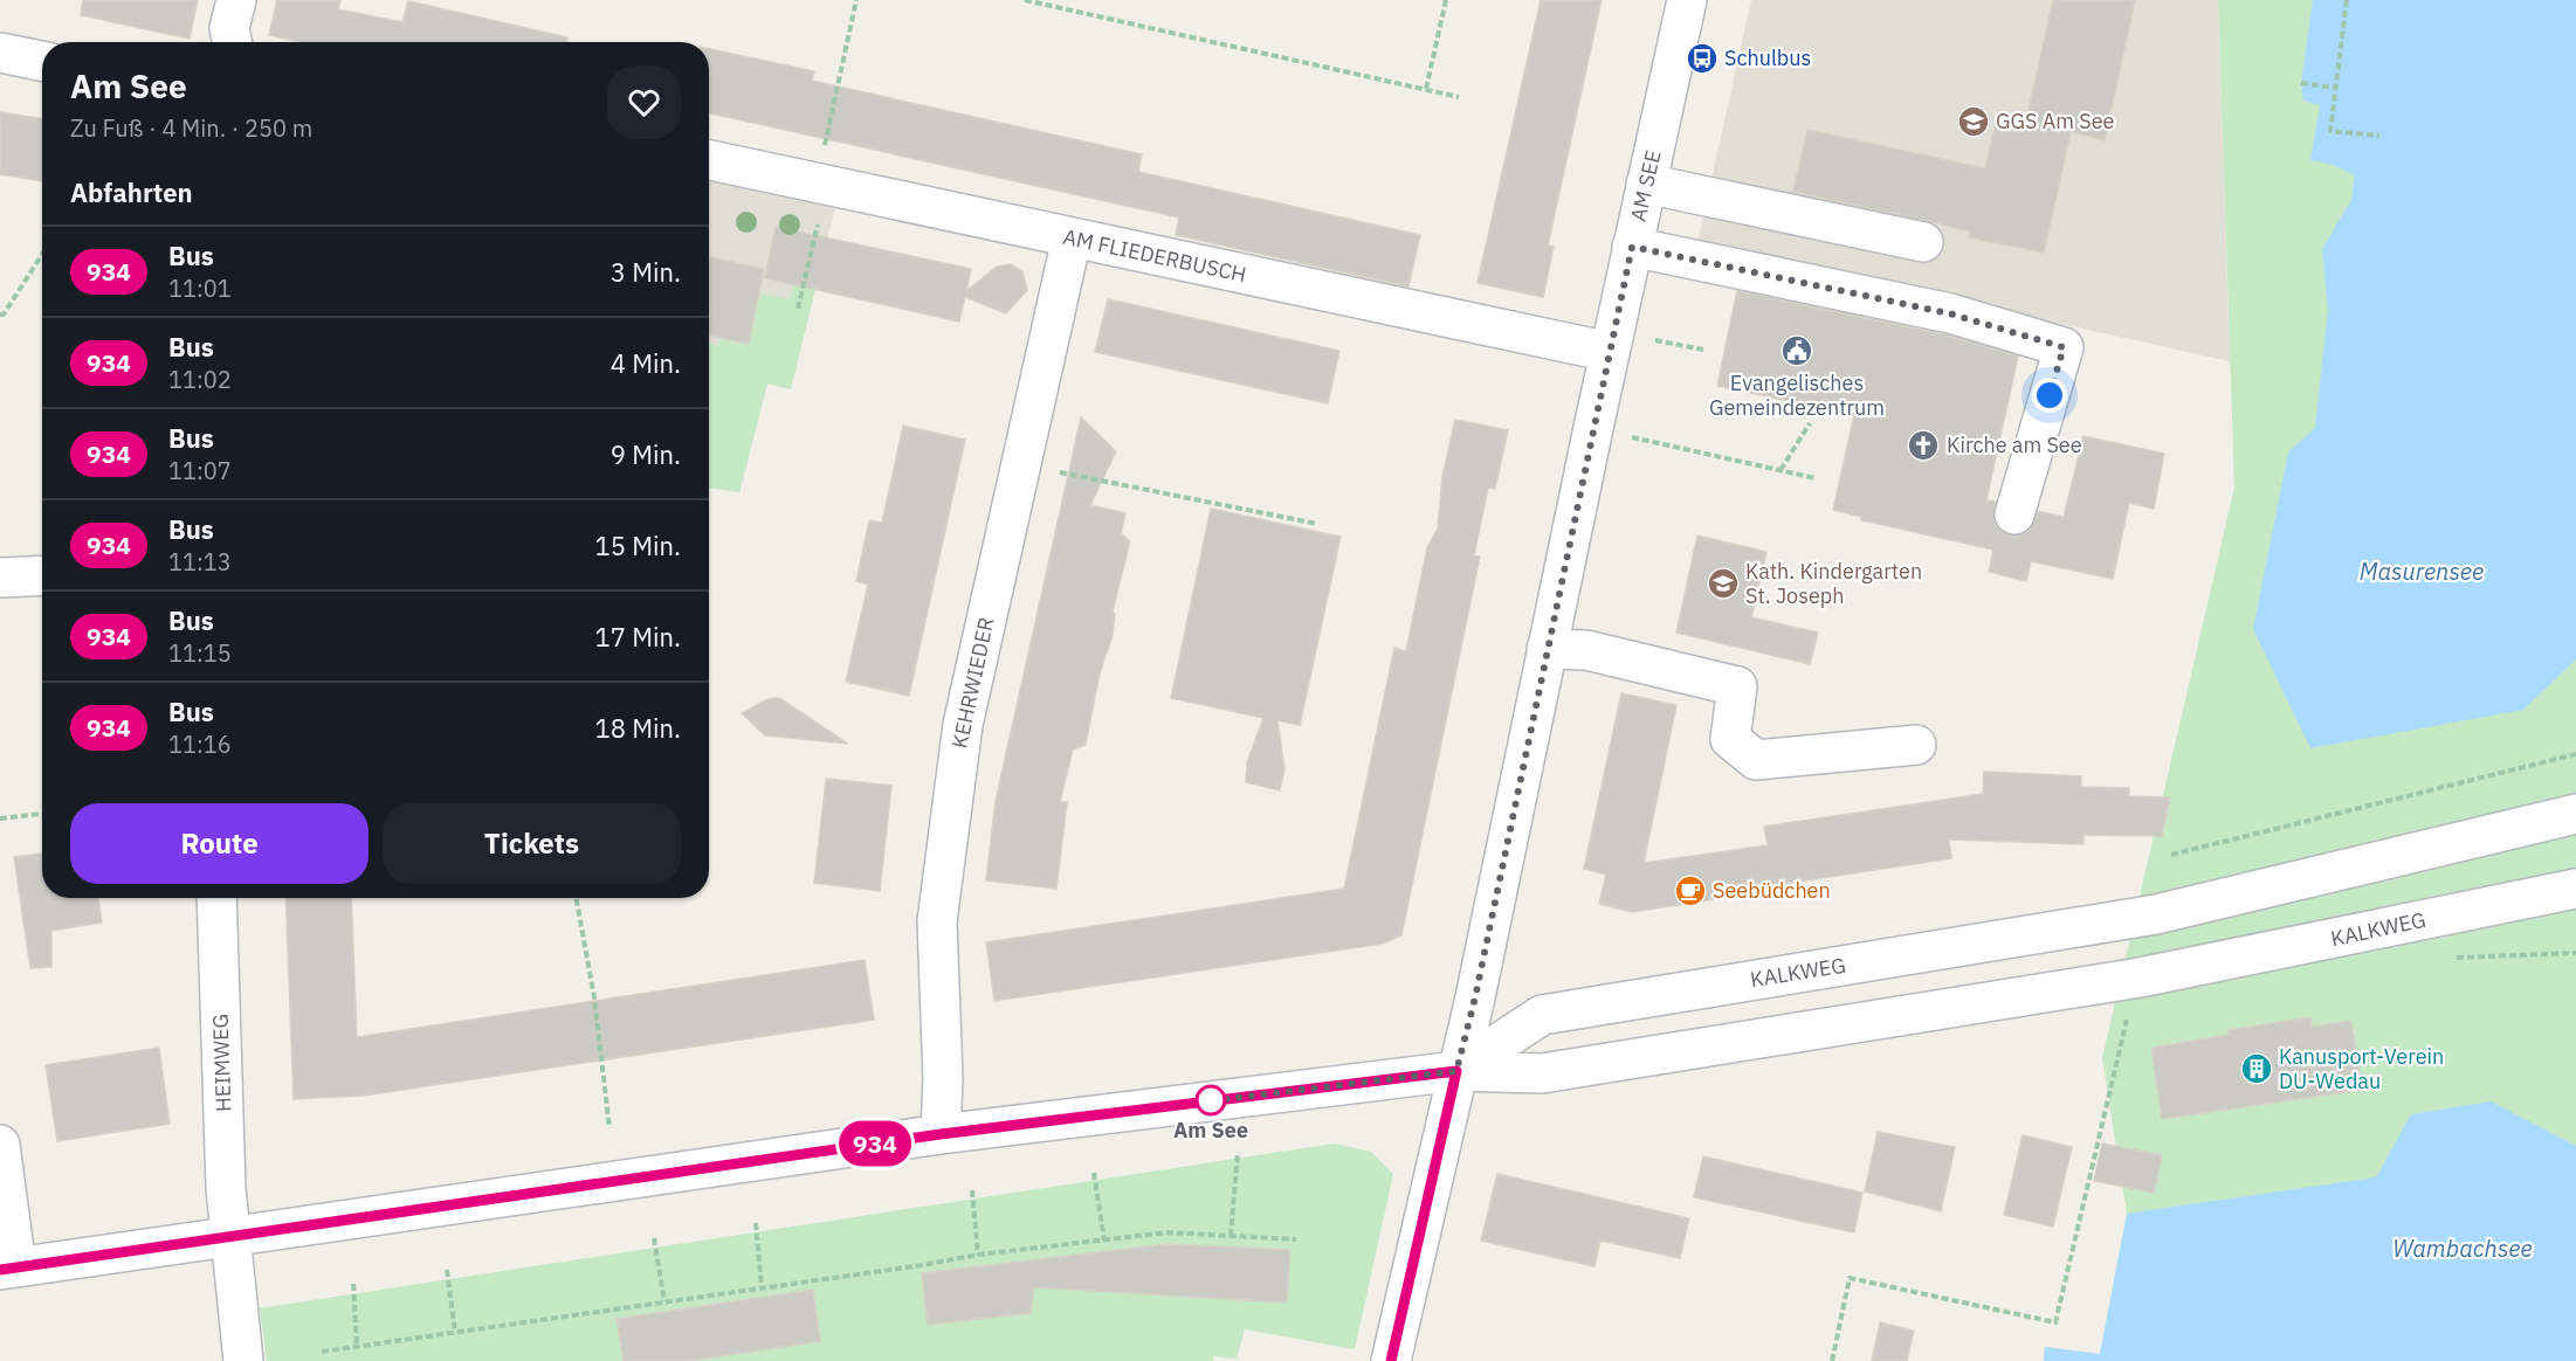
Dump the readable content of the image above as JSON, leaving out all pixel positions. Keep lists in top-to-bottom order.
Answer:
{
  "streets": {
    "street": [
      "AM SEE",
      "AM FLIEDERBUSCH",
      "KEHRWIEDER",
      "KALKWEG",
      "HEIMWEG"
    ]
  },
  "crossings": [
    ["AM SEE", "AM FLIEDERBUSCH"],
    ["AM SEE", "KALKWEG"],
    ["AM FLIEDERBUSCH", "KEHRWIEDER"],
    ["KEHRWIEDER", "KALKWEG"],
    ["KALKWEG", "HEIMWEG"]
  ],
  "water": ["Masurensee", "Wambachsee"],
  "places": {
    "bus stop": ["Schulbus"],
    "school or university": ["GGS Am See", "Kath. Kindergarten St. Joseph"],
    "public building": ["Evangelisches Gemeindezentrum"],
    "church": ["Kirche am See"],
    "cafe": ["Seebüdchen"],
    "building": ["Kanusport-Verein DU-Wedau"],
    "other": ["Am See"]
  },
  "lines": ["bus line 934"],
  "page": {
    "on_map": "934",
    "heading": [
      ["Am See", "Zu Fuß · 4 Min. · 250 m"],
      "Abfahrten"
    ],
    "list": [
      {
        "mark": "934",
        "name": "Bus",
        "note": "11:01",
        "value": "3 Min."
      },
      {
        "mark": "934",
        "name": "Bus",
        "note": "11:02",
        "value": "4 Min."
      },
      {
        "mark": "934",
        "name": "Bus",
        "note": "11:07",
        "value": "9 Min."
      },
      {
        "mark": "934",
        "name": "Bus",
        "note": "11:13",
        "value": "15 Min."
      },
      {
        "mark": "934",
        "name": "Bus",
        "note": "11:15",
        "value": "17 Min."
      },
      {
        "mark": "934",
        "name": "Bus",
        "note": "11:16",
        "value": "18 Min."
      }
    ],
    "buttons": ["Route", "Tickets"]
  }
}
